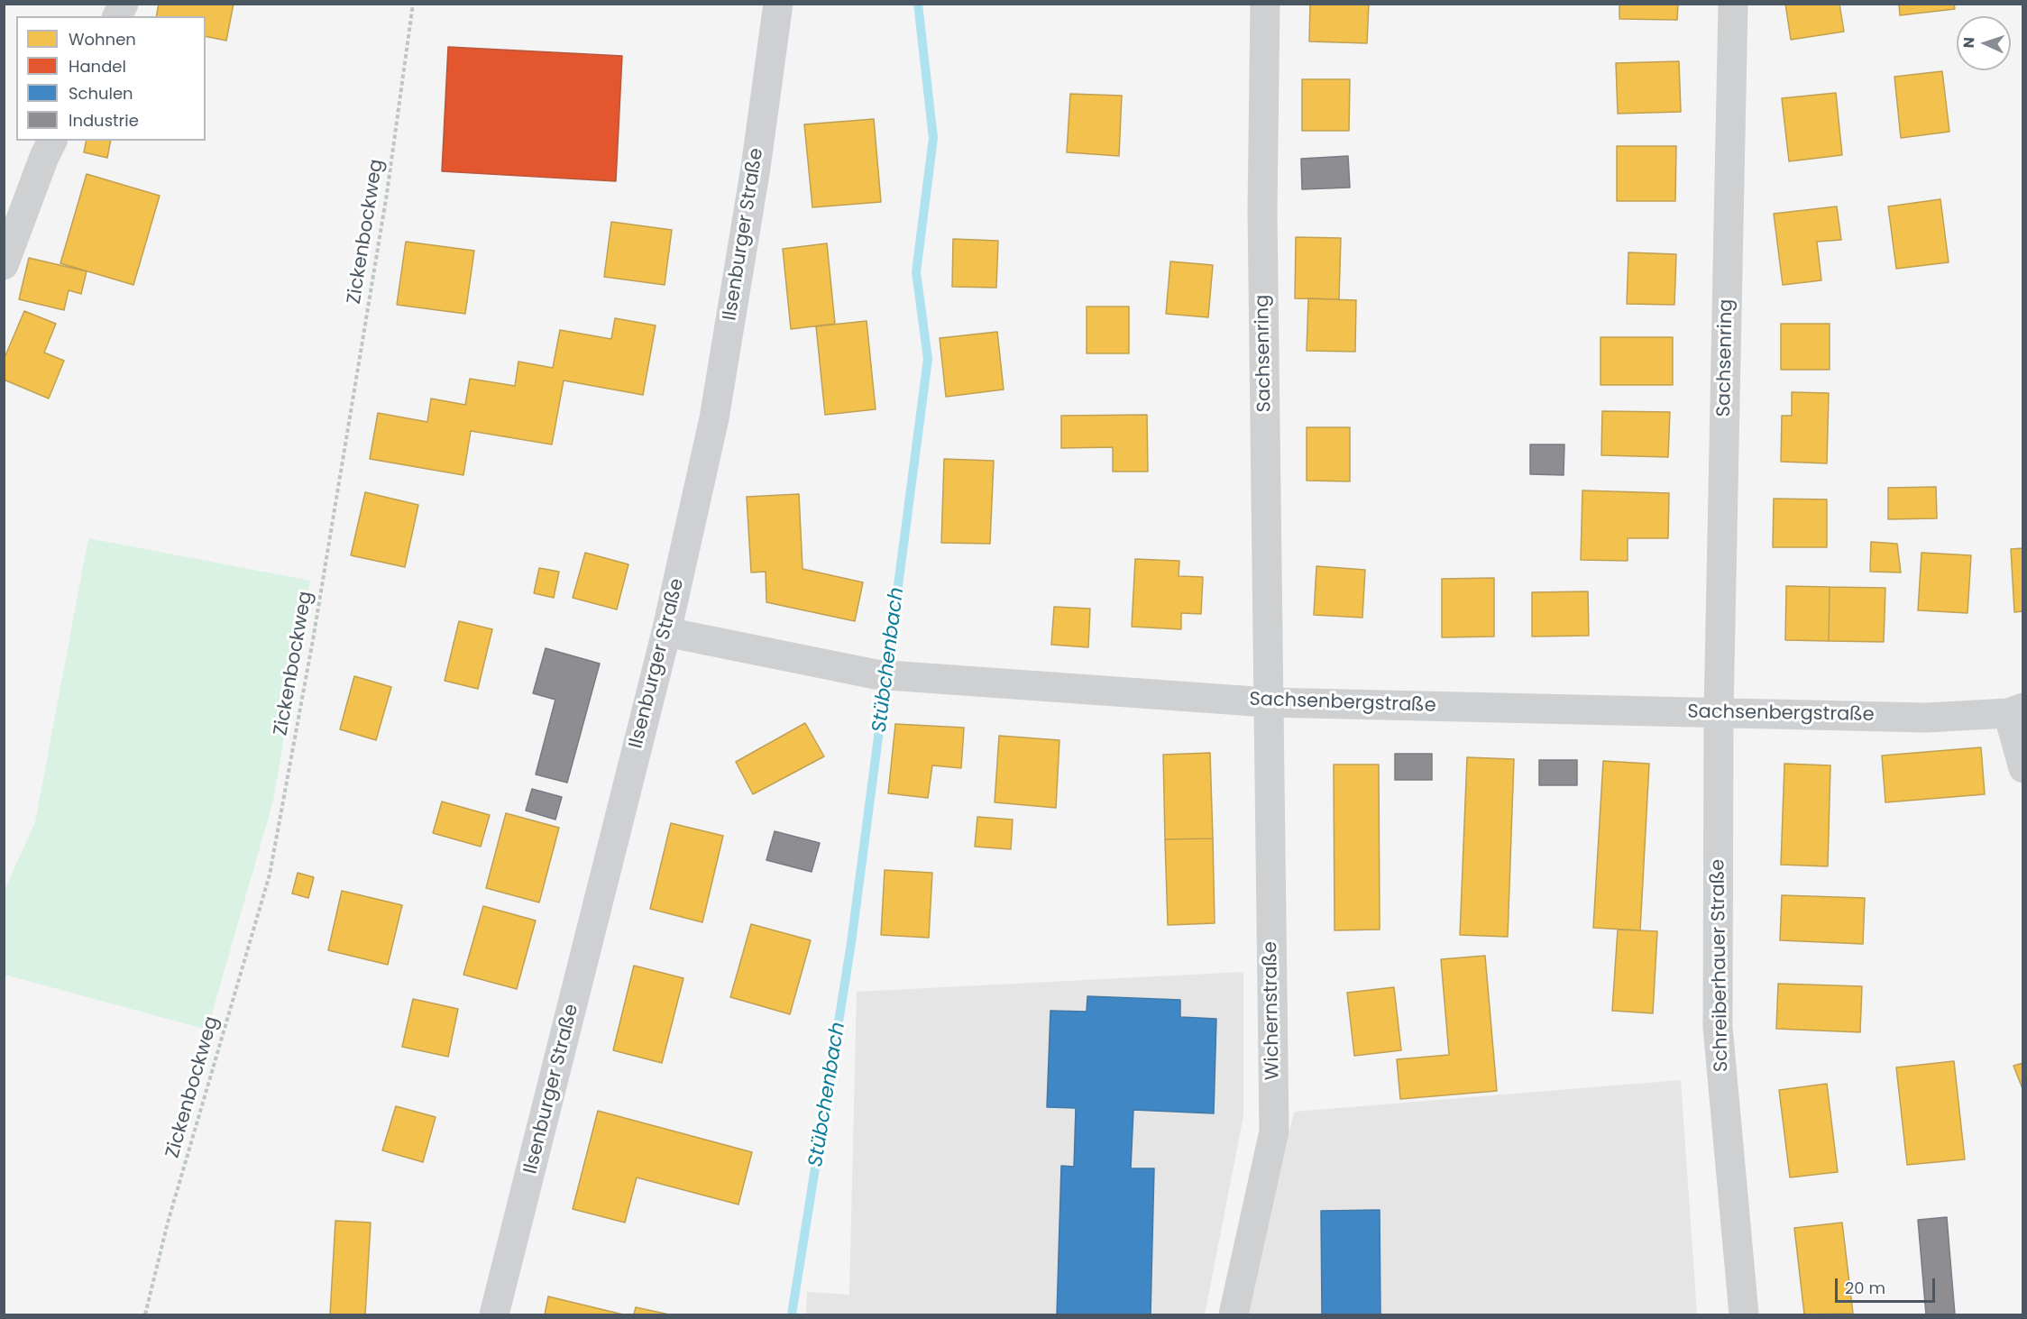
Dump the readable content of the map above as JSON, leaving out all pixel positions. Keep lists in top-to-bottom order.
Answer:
{
  "streets": {
    "main road": ["Ilsenburger Straße"],
    "street": [
      "Sachsenring",
      "Sachsenbergstraße",
      "Schreiberhauer Straße",
      "Wichernstraße"
    ],
    "path": ["Zickenbockweg"]
  },
  "crossings": [
    ["Ilsenburger Straße", "Sachsenbergstraße"],
    ["Sachsenring", "Sachsenbergstraße"],
    ["Sachsenring", "Schreiberhauer Straße"],
    ["Sachsenring", "Wichernstraße"],
    ["Sachsenbergstraße", "Schreiberhauer Straße"],
    ["Sachsenbergstraße", "Wichernstraße"]
  ],
  "water": ["Stübchenbach"],
  "legend": [
    "Wohnen",
    "Handel",
    "Schulen",
    "Industrie"
  ],
  "scale_bar": "20 m",
  "north": "left"
}
